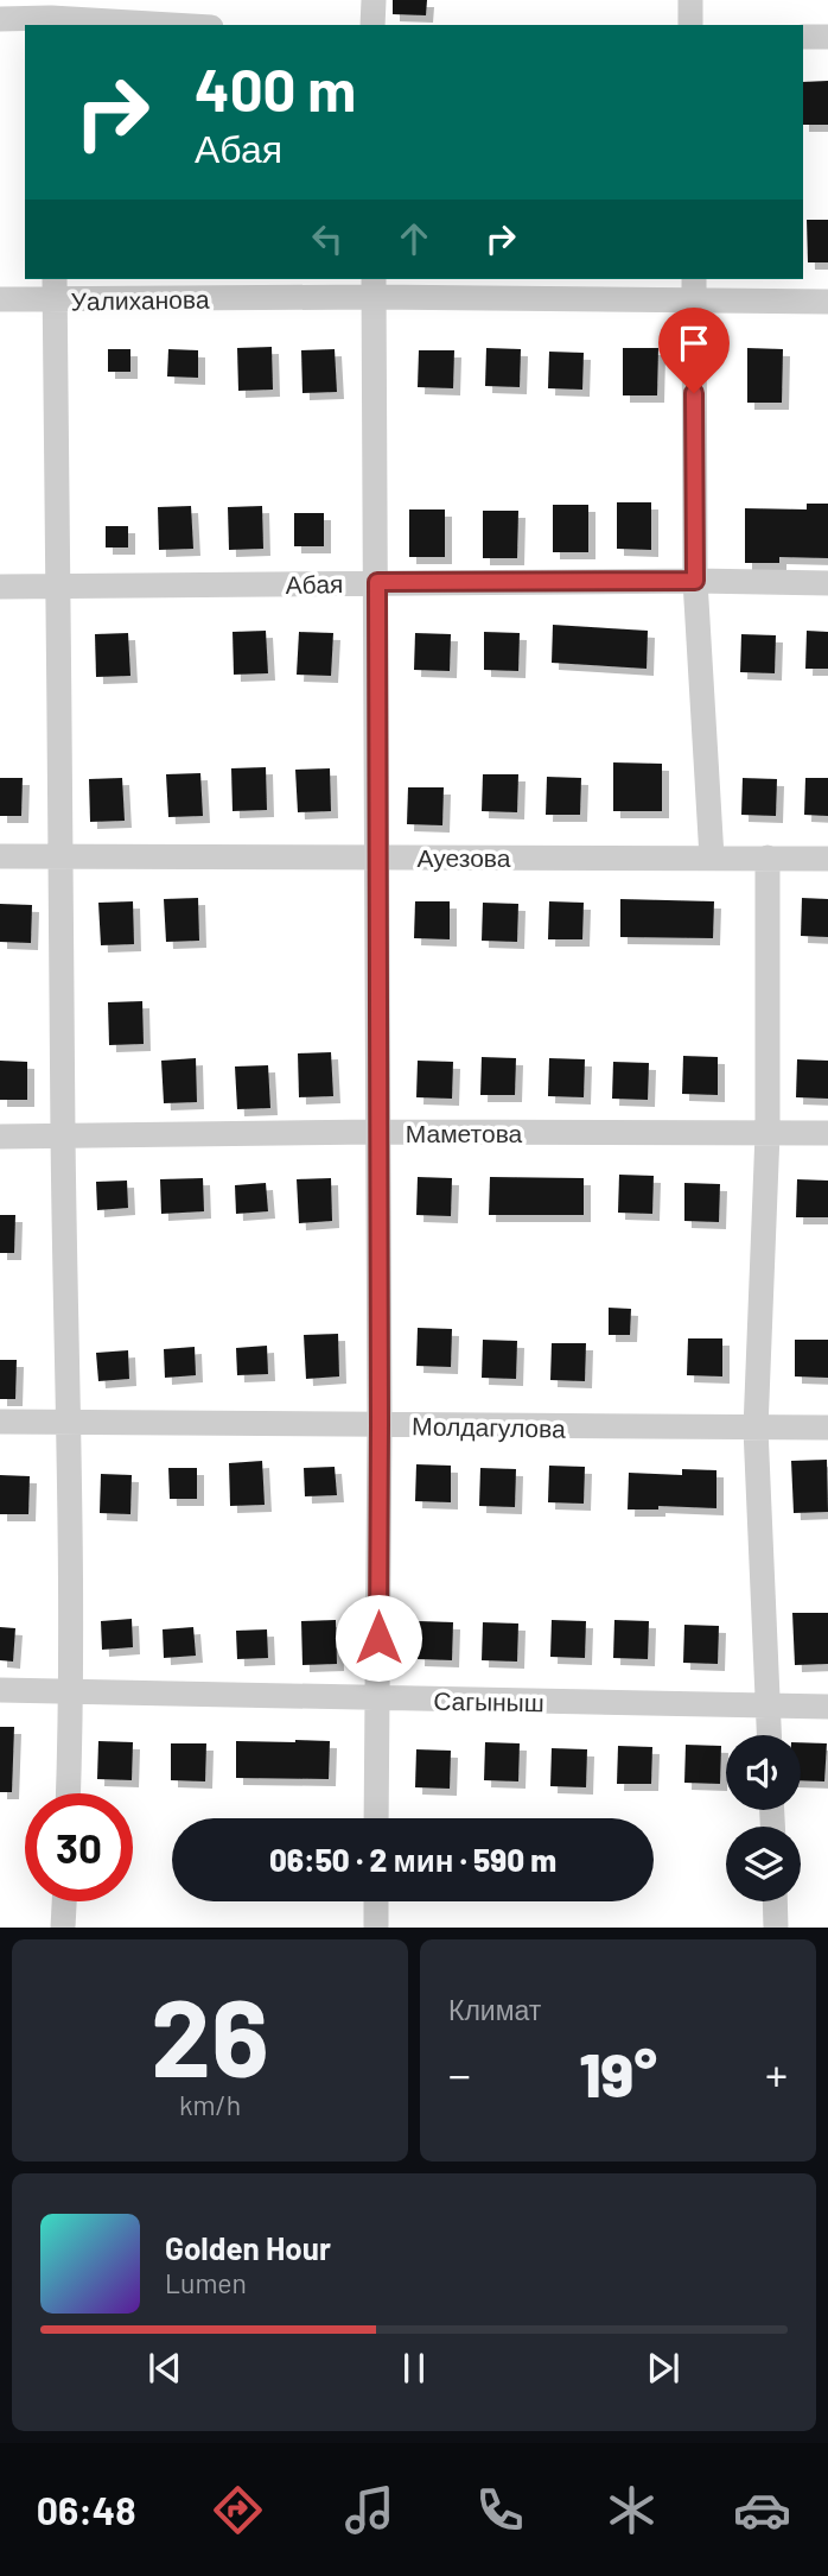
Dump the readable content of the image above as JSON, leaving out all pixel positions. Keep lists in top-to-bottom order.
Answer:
{
  "streets": {
    "street": [
      "Уалиханова",
      "Абая",
      "Ауезова",
      "Маметова",
      "Молдагулова",
      "Сагыныш"
    ]
  },
  "page": {
    "turn": ["400 m", "Абая"],
    "limit": "30",
    "trip": "06:50 · 2 мин · 590 m",
    "tile": [
      ["26", "km/h"],
      "Климат"
    ],
    "heat": ["−", "19°", "+"],
    "song": ["Golden Hour", "Lumen"],
    "tabs": "06:48"
  }
}
